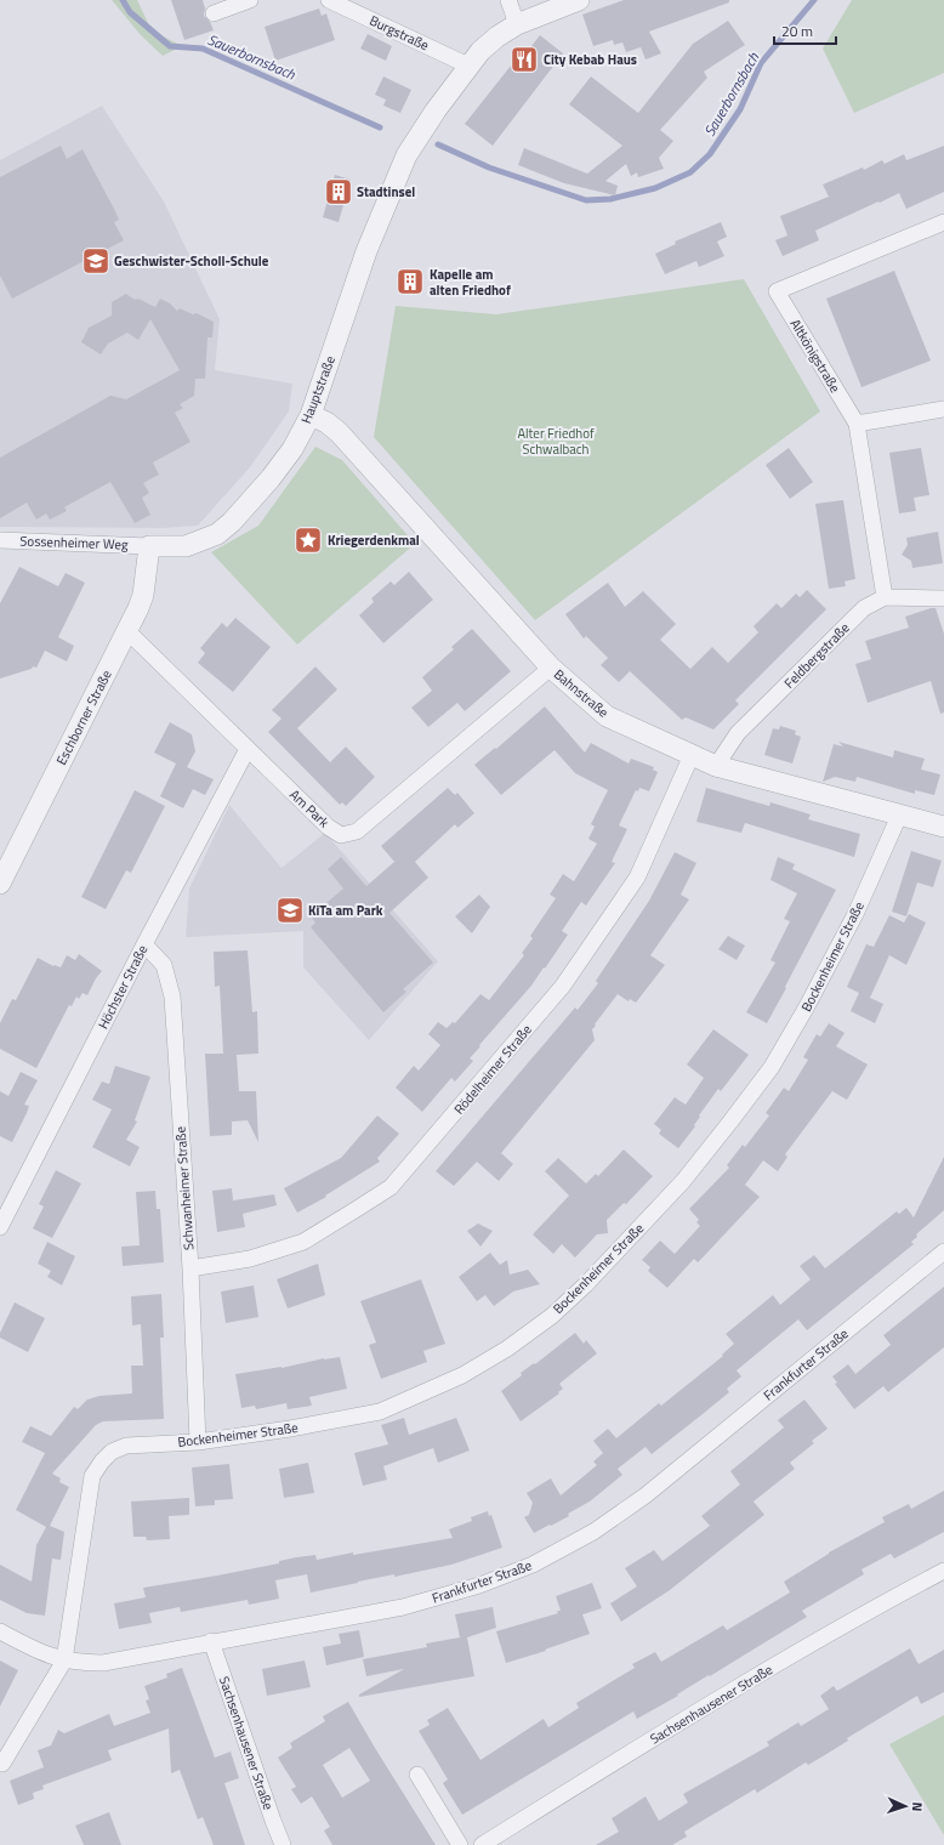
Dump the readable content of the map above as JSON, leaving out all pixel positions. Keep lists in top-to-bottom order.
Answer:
{
  "streets": {
    "street": [
      "Burgstraße",
      "Altkönigstraße",
      "Hauptstraße",
      "Sossenheimer Weg",
      "Feldbergstraße",
      "Bahnstraße",
      "Eschborner Straße",
      "Am Park",
      "Bockenheimer Straße",
      "Höchster Straße",
      "Rödelheimer Straße",
      "Schwanheimer Straße",
      "Frankfurter Straße",
      "Sachsenhausener Straße"
    ]
  },
  "crossings": [
    ["Burgstraße", "Hauptstraße"],
    ["Altkönigstraße", "Feldbergstraße"],
    ["Hauptstraße", "Sossenheimer Weg"],
    ["Hauptstraße", "Bahnstraße"],
    ["Hauptstraße", "Eschborner Straße"],
    ["Sossenheimer Weg", "Eschborner Straße"],
    ["Feldbergstraße", "Bahnstraße"],
    ["Bahnstraße", "Am Park"],
    ["Bahnstraße", "Bockenheimer Straße"],
    ["Bahnstraße", "Rödelheimer Straße"],
    ["Eschborner Straße", "Am Park"],
    ["Am Park", "Höchster Straße"],
    ["Bockenheimer Straße", "Schwanheimer Straße"],
    ["Bockenheimer Straße", "Frankfurter Straße"],
    ["Höchster Straße", "Schwanheimer Straße"],
    ["Rödelheimer Straße", "Schwanheimer Straße"],
    ["Frankfurter Straße", "Sachsenhausener Straße"]
  ],
  "water": ["Sauerbornsbach"],
  "parks": ["Alter Friedhof Schwalbach"],
  "places": {
    "restaurant": ["City Kebab Haus"],
    "building": ["Stadtinsel", "Kapelle am alten Friedhof"],
    "school or university": ["Geschwister-Scholl-Schule", "KiTa am Park"],
    "place": ["Kriegerdenkmal"]
  },
  "scale_bar": "20 m",
  "north": "right"
}
